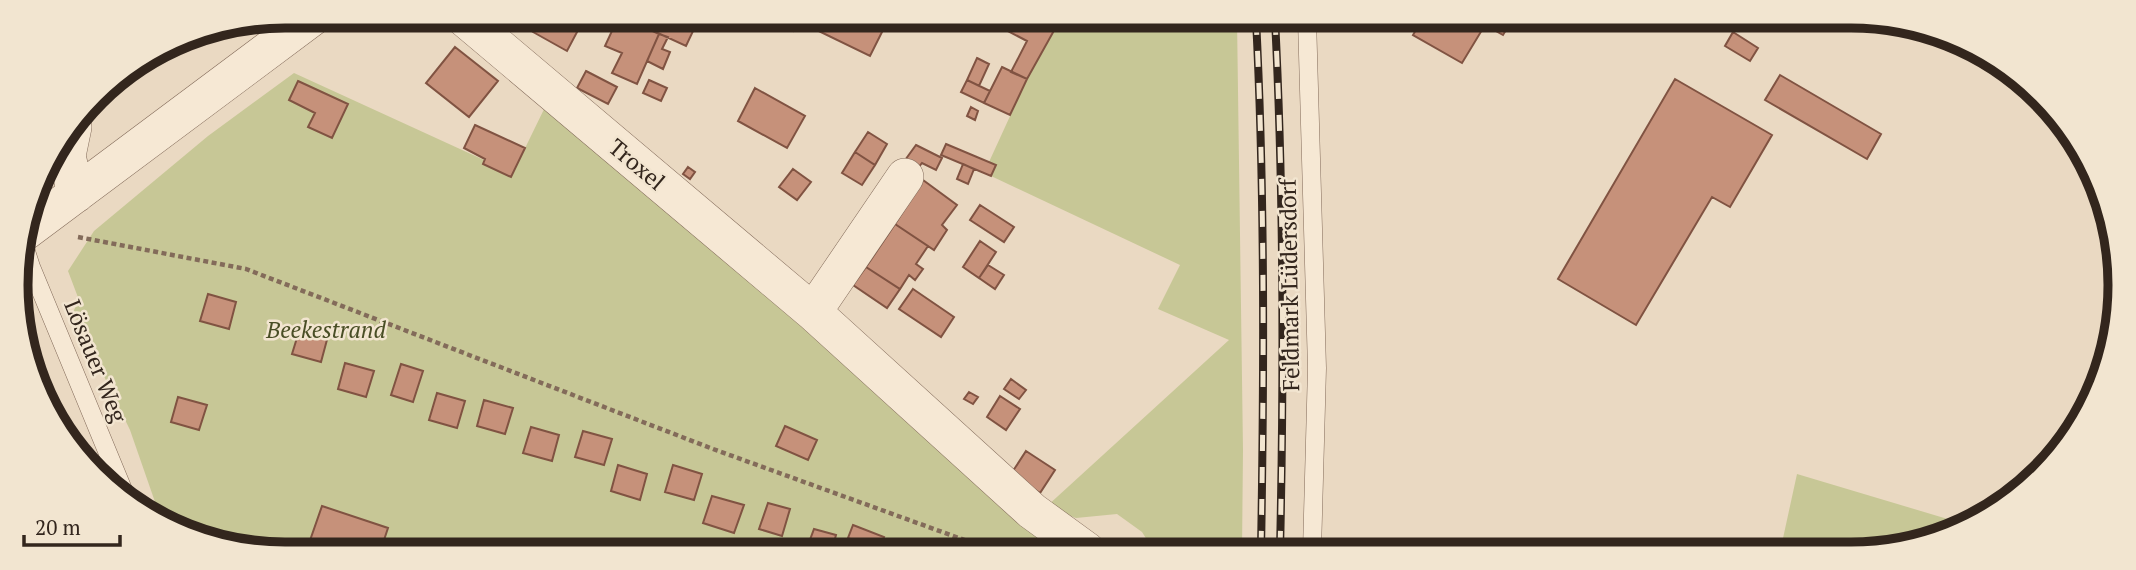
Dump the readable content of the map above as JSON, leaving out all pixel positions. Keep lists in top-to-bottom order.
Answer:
{
  "streets": {
    "street": ["Troxel"],
    "lane": ["Feldmark Lüdersdorf", "Lösauer Weg"]
  },
  "parks": ["Beekestrand"],
  "scale_bar": "20 m"
}
